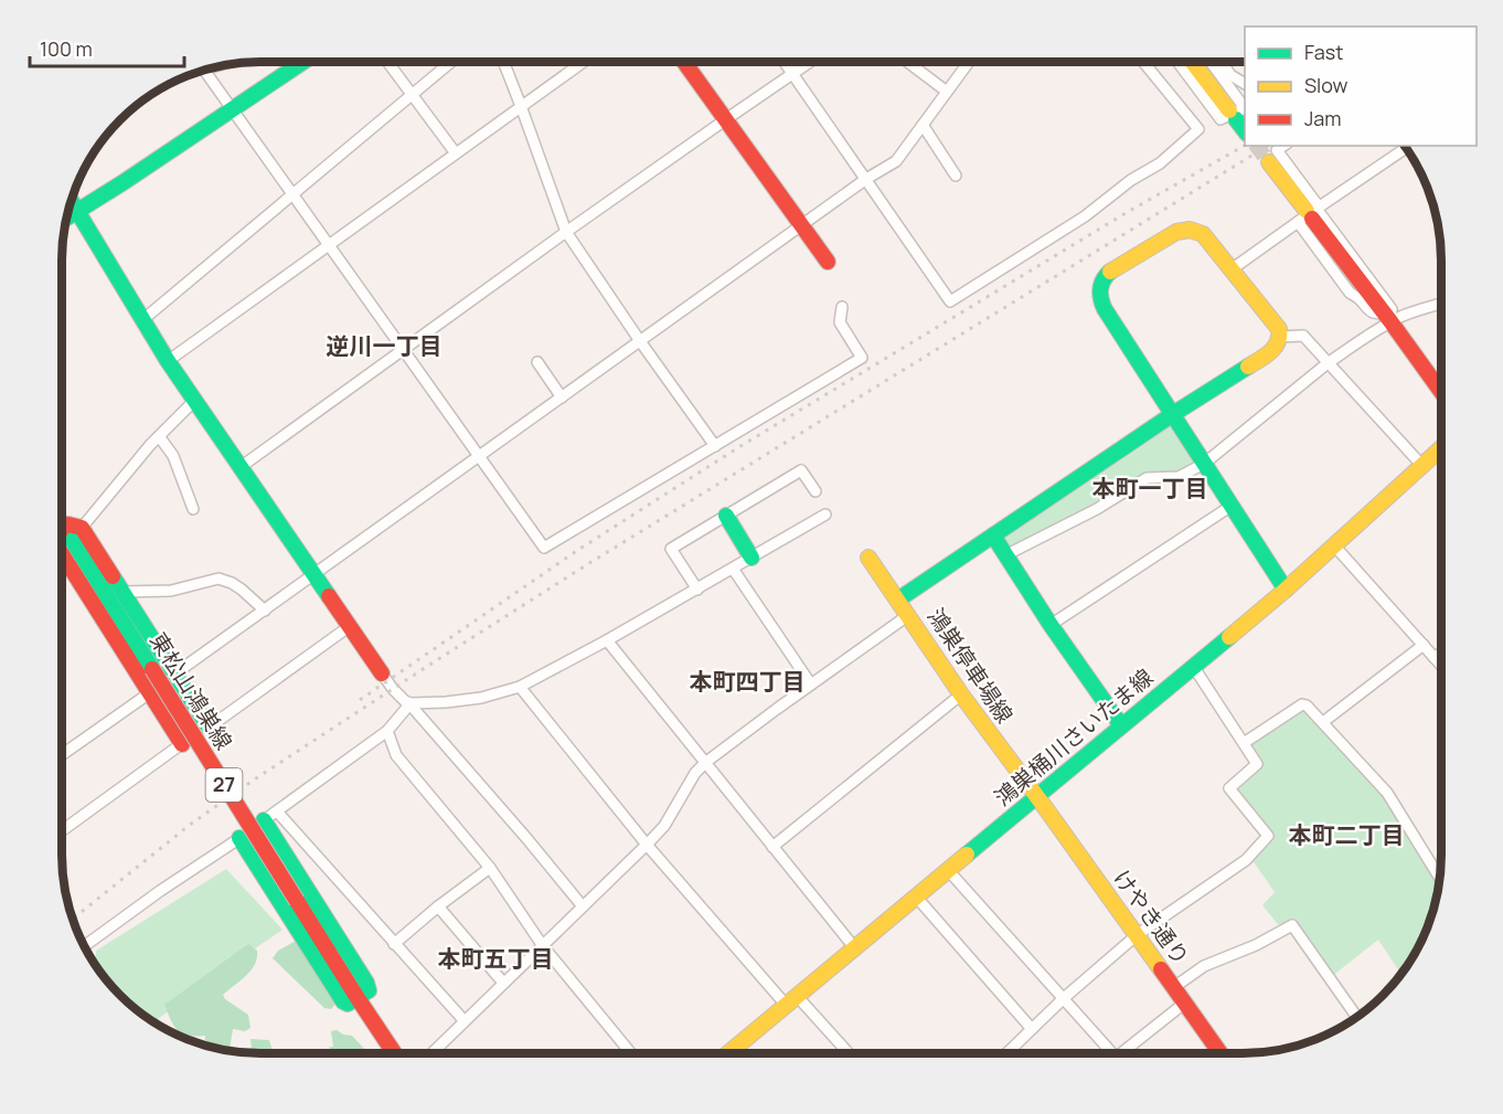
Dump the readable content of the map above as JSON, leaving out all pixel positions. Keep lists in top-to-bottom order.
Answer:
{
  "streets": {
    "main road": [
      "鴻巣停車場線",
      "東松山鴻巣線",
      "鴻巣桶川さいたま線",
      "27",
      "けやき通り"
    ]
  },
  "crossings": [
    ["鴻巣停車場線", "鴻巣桶川さいたま線"],
    ["鴻巣停車場線", "けやき通り"],
    ["鴻巣桶川さいたま線", "けやき通り"]
  ],
  "districts": [
    "逆川一丁目",
    "本町一丁目",
    "本町四丁目",
    "本町二丁目",
    "本町五丁目"
  ],
  "legend": ["Fast", "Slow", "Jam"],
  "scale_bar": "100 m"
}
